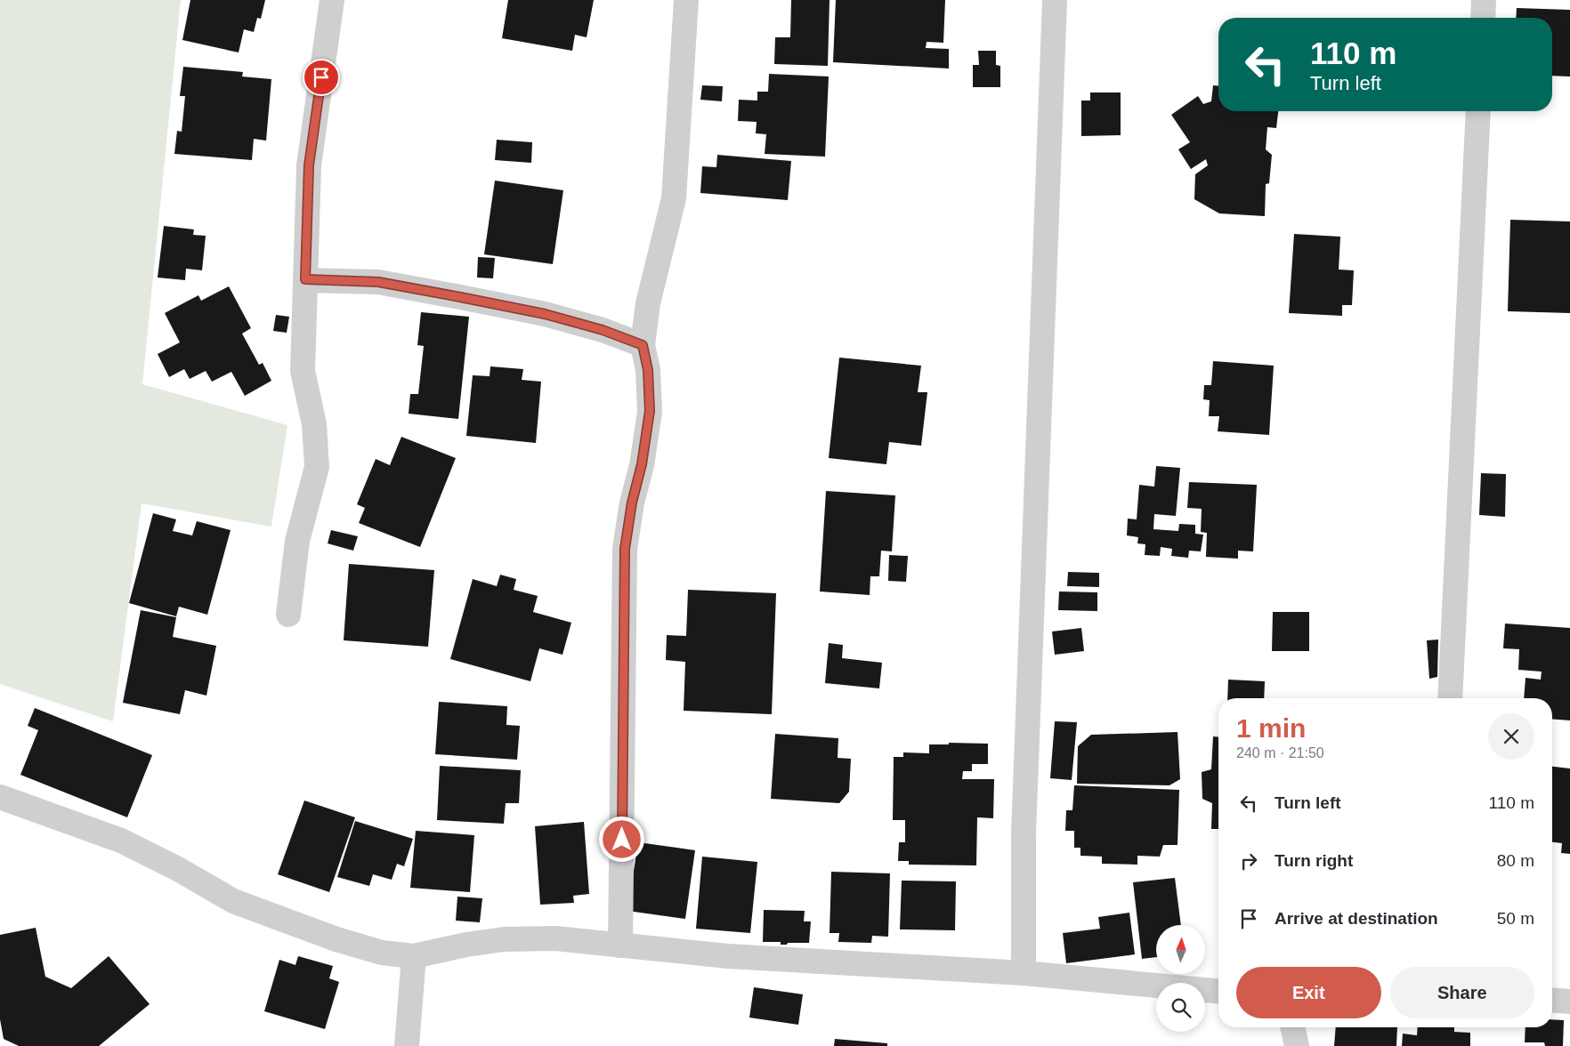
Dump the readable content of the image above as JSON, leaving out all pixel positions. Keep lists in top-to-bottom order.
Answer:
{
  "north": "top",
  "page": {
    "turn": ["110 m", "Turn left"],
    "heading": ["1 min", "240 m · 21:50"],
    "list": [
      {
        "name": "Turn left",
        "value": "110 m"
      },
      {
        "name": "Turn right",
        "value": "80 m"
      },
      {
        "name": "Arrive at destination",
        "value": "50 m"
      }
    ],
    "buttons": ["Exit", "Share"]
  }
}
